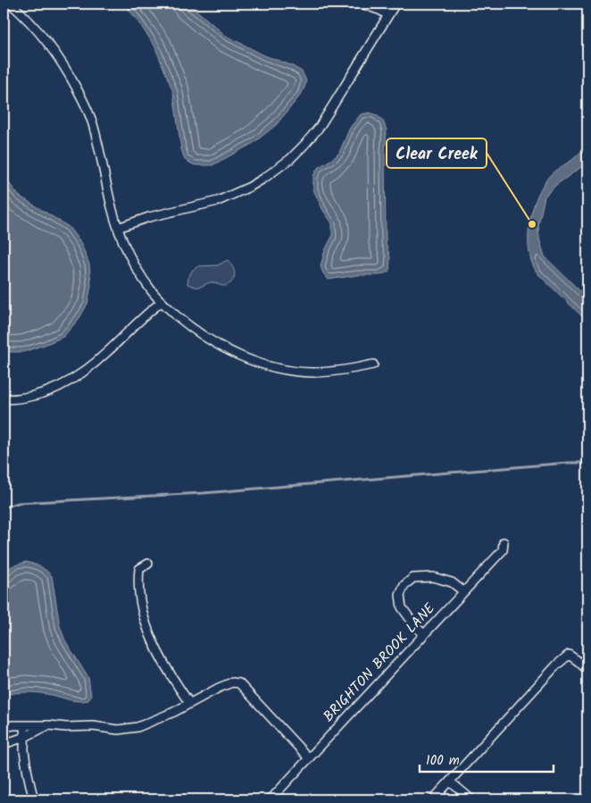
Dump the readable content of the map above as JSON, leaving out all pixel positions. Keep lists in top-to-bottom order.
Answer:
{
  "streets": {
    "street": ["BRIGHTON BROOK LANE"]
  },
  "places": ["Clear Creek"],
  "scale_bar": "100 m"
}
